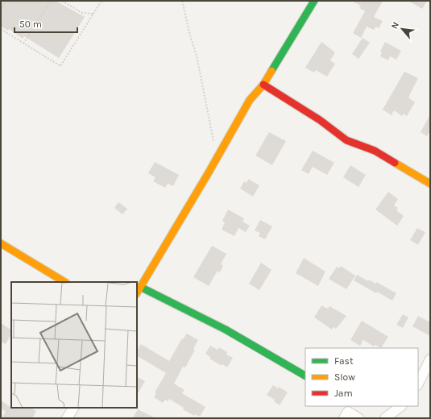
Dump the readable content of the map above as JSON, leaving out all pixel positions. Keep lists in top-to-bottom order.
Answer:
{
  "legend": ["Fast", "Slow", "Jam"],
  "scale_bar": "50 m",
  "north": "top left"
}
